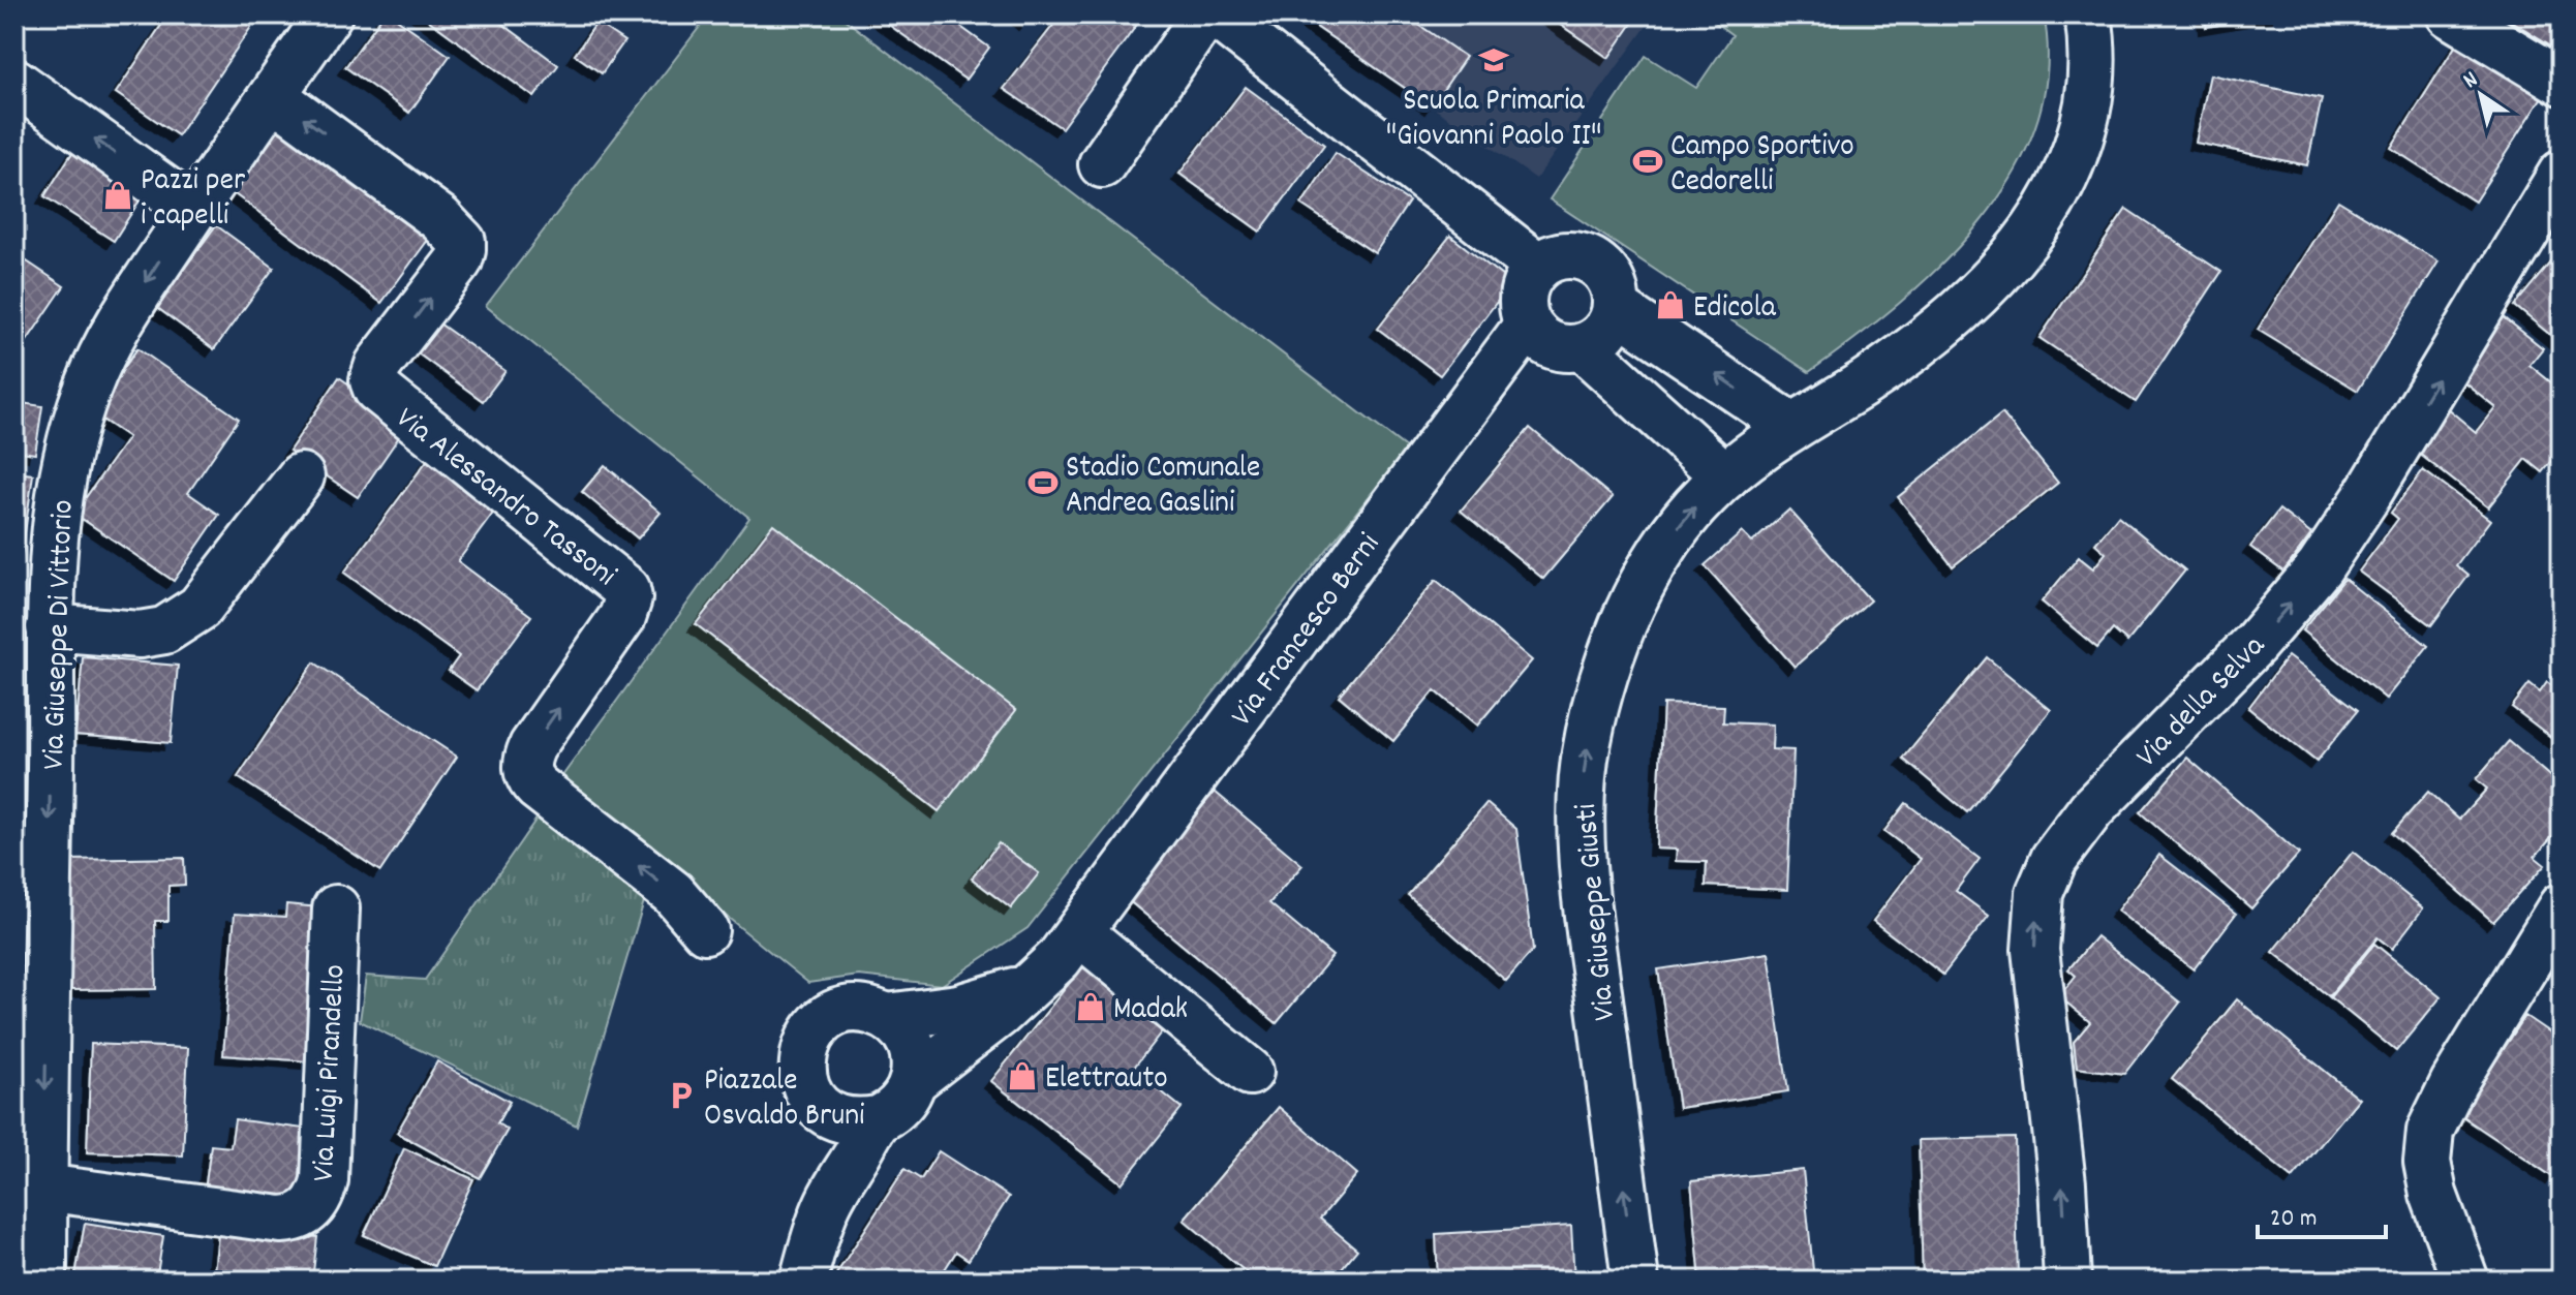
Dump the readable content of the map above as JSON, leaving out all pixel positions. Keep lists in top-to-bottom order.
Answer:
{
  "streets": {
    "street": [
      "Via Alessandro Tassoni",
      "Via Francesco Berni",
      "Via Giuseppe Di Vittorio",
      "Via della Selva",
      "Via Giuseppe Giusti",
      "Via Luigi Pirandello"
    ]
  },
  "crossings": [
    ["Via Alessandro Tassoni", "Via Giuseppe Di Vittorio"],
    ["Via Giuseppe Di Vittorio", "Via Luigi Pirandello"]
  ],
  "one_way": ["Via Giuseppe Di Vittorio", "Via della Selva", "Via Giuseppe Giusti"],
  "places": {
    "school or university": ["Scuola Primaria \"Giovanni Paolo II\""],
    "sports": ["Campo Sportivo Cedorelli", "Stadio Comunale Andrea Gaslini"],
    "shop": [
      "Pazzi per i capelli",
      "Edicola",
      "Madak",
      "Elettrauto"
    ],
    "parking": ["Piazzale Osvaldo Bruni"]
  },
  "scale_bar": "20 m",
  "north": "top left"
}
